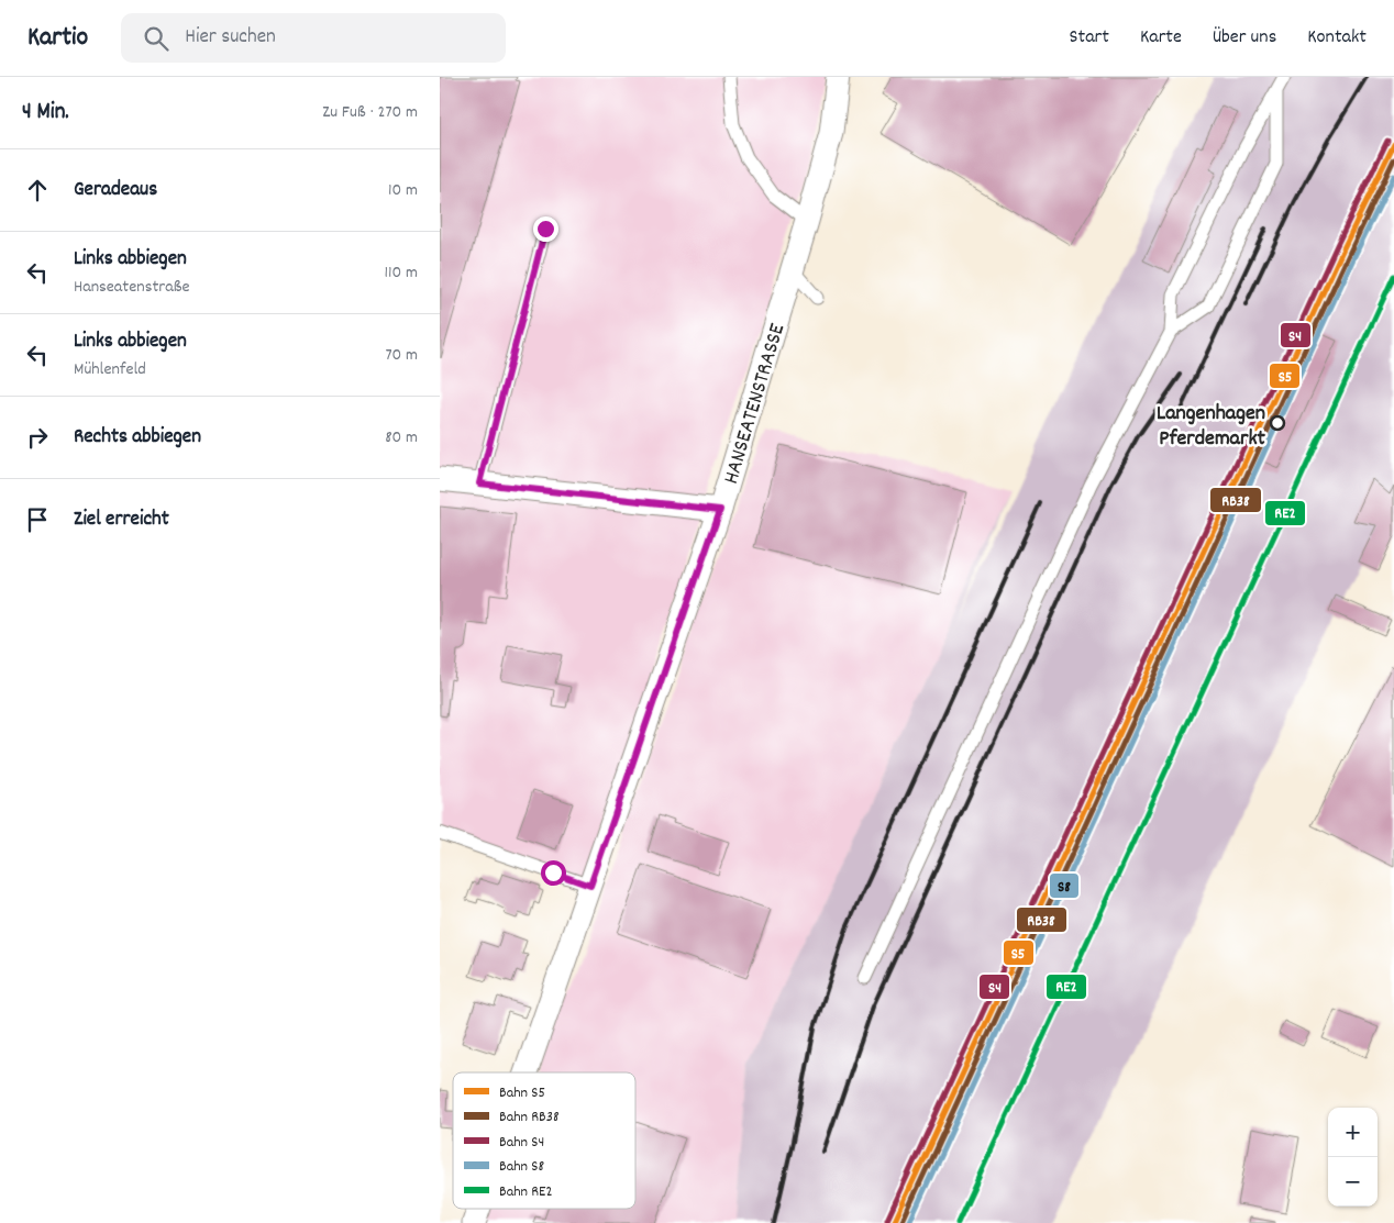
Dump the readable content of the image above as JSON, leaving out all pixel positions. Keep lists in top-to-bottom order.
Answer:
{
  "streets": {
    "street": ["HANSEATENSTRASSE"]
  },
  "places": ["Langenhagen Pferdemarkt"],
  "lines": [
    "rail line S4",
    "rail line S5",
    "rail line RB38",
    "rail line S8",
    "rail line RE2"
  ],
  "legend": [
    "Bahn S5",
    "Bahn RB38",
    "Bahn S4",
    "Bahn S8",
    "Bahn RE2"
  ],
  "page": {
    "header": "Kartio",
    "search": "Hier suchen",
    "nav": [
      "Start",
      "Karte",
      "Über uns",
      "Kontakt"
    ],
    "heading": ["4 Min.", "Zu Fuß · 270 m"],
    "list": [
      ["Geradeaus", "10 m"],
      ["Links abbiegen", "Hanseatenstraße", "110 m"],
      ["Links abbiegen", "Mühlenfeld", "70 m"],
      ["Rechts abbiegen", "80 m"],
      "Ziel erreicht"
    ],
    "map_buttons": ["+", "−"]
  }
}
